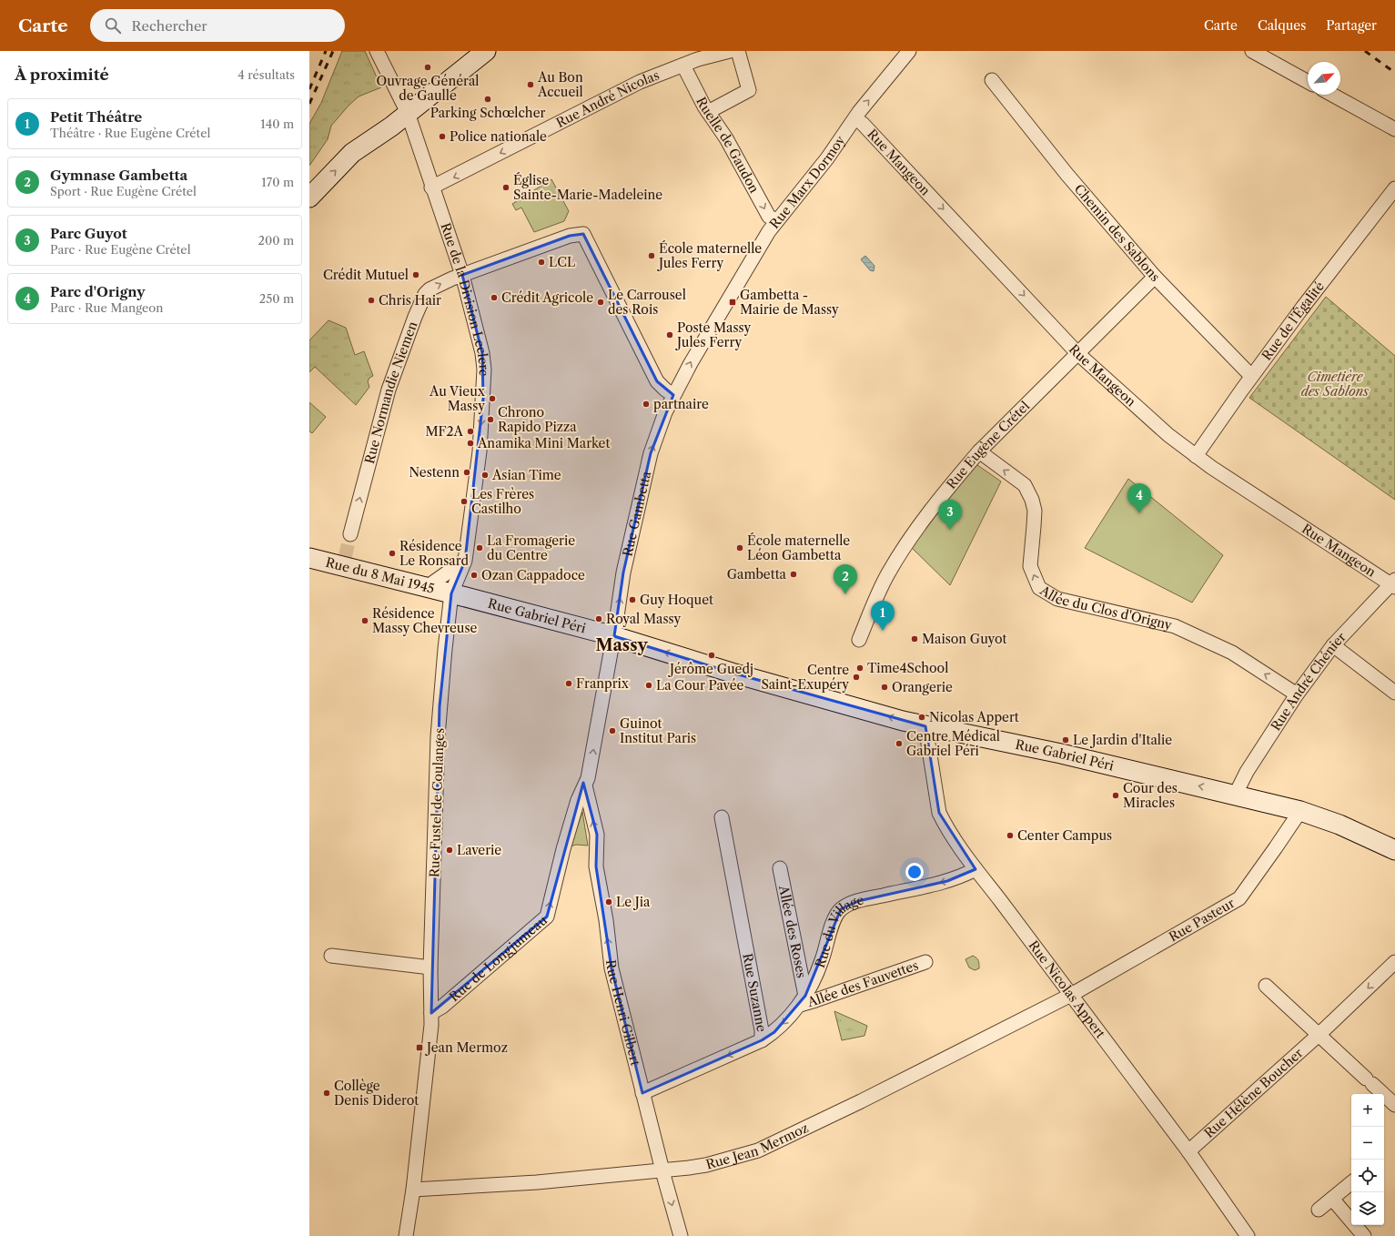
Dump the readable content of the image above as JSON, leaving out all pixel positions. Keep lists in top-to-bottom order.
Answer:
{
  "streets": {
    "street": [
      "Rue André Nicolas",
      "Ruelle de Gaudon",
      "Rue Mangeon",
      "Rue Marx Dormoy",
      "Chemin des Sablons",
      "Rue de la Division Leclerc",
      "Rue de l'Égalité",
      "Rue Normandie Niemen",
      "Rue Eugène Crétel",
      "Rue Gambetta",
      "Rue du 8 Mai 1945",
      "Allée du Clos d'Origny",
      "Rue Gabriel Péri",
      "Rue André Chénier",
      "Rue Fustel de Coulanges",
      "Rue Pasteur",
      "Allée des Roses",
      "Rue du Village",
      "Rue de Longjumeau",
      "Allée des Fauvettes",
      "Rue Nicolas Appert",
      "Rue Suzanne",
      "Rue Henri Gilbert",
      "Rue Hélène Boucher",
      "Rue Jean Mermoz"
    ]
  },
  "crossings": [
    ["Rue André Nicolas", "Ruelle de Gaudon"],
    ["Rue André Nicolas", "Rue de la Division Leclerc"],
    ["Ruelle de Gaudon", "Rue Marx Dormoy"],
    ["Rue Mangeon", "Rue Marx Dormoy"],
    ["Rue Mangeon", "Rue de l'Égalité"],
    ["Rue Mangeon", "Rue Eugène Crétel"],
    ["Rue Mangeon", "Rue André Chénier"],
    ["Rue Marx Dormoy", "Rue Normandie Niemen"],
    ["Rue Marx Dormoy", "Rue Gambetta"],
    ["Chemin des Sablons", "Rue de l'Égalité"],
    ["Chemin des Sablons", "Rue Eugène Crétel"],
    ["Rue de la Division Leclerc", "Rue Normandie Niemen"],
    ["Rue de la Division Leclerc", "Rue du 8 Mai 1945"],
    ["Rue de la Division Leclerc", "Rue Gabriel Péri"],
    ["Rue de la Division Leclerc", "Rue Fustel de Coulanges"],
    ["Rue Normandie Niemen", "Rue Gambetta"],
    ["Rue Eugène Crétel", "Allée du Clos d'Origny"],
    ["Rue Gambetta", "Rue Gabriel Péri"],
    ["Rue Gambetta", "Rue de Longjumeau"],
    ["Rue du 8 Mai 1945", "Rue Gabriel Péri"],
    ["Rue du 8 Mai 1945", "Rue Fustel de Coulanges"],
    ["Allée du Clos d'Origny", "Rue André Chénier"],
    ["Rue Gabriel Péri", "Rue André Chénier"],
    ["Rue Gabriel Péri", "Rue Fustel de Coulanges"],
    ["Rue Gabriel Péri", "Rue Pasteur"],
    ["Rue Gabriel Péri", "Rue de Longjumeau"],
    ["Rue Gabriel Péri", "Rue Nicolas Appert"],
    ["Rue Fustel de Coulanges", "Rue de Longjumeau"],
    ["Rue Pasteur", "Rue Nicolas Appert"],
    ["Rue Pasteur", "Rue Jean Mermoz"],
    ["Allée des Roses", "Rue du Village"],
    ["Allée des Roses", "Allée des Fauvettes"],
    ["Rue du Village", "Allée des Fauvettes"],
    ["Rue du Village", "Rue Nicolas Appert"],
    ["Rue du Village", "Rue Suzanne"],
    ["Rue de Longjumeau", "Rue Henri Gilbert"],
    ["Rue Nicolas Appert", "Rue Hélène Boucher"],
    ["Rue Nicolas Appert", "Rue Jean Mermoz"],
    ["Rue Suzanne", "Rue Henri Gilbert"],
    ["Rue Henri Gilbert", "Rue Jean Mermoz"]
  ],
  "one_way": [
    "Ruelle de Gaudon",
    "Rue Mangeon",
    "Rue Marx Dormoy",
    "Rue de la Division Leclerc",
    "Rue Normandie Niemen",
    "Rue Gambetta",
    "Allée du Clos d'Origny",
    "Rue Gabriel Péri",
    "Rue du Village",
    "Rue de Longjumeau",
    "Rue Suzanne",
    "Rue Hélène Boucher"
  ],
  "districts": ["Massy"],
  "parks": ["Cimetière des Sablons"],
  "places": {
    "other": [
      "Ouvrage Général de Gaulle",
      "Au Bon Accueil",
      "Parking Schœlcher",
      "Police nationale",
      "Église Sainte-Marie-Madeleine",
      "École maternelle Jules Ferry",
      "LCL",
      "Crédit Mutuel",
      "Crédit Agricole",
      "Chris Hair",
      "Le Carrousel des Rois",
      "Poste Massy Jules Ferry",
      "Au Vieux Massy",
      "partnaire",
      "Chrono Rapido Pizza",
      "MF2A",
      "Anamika Mini Market",
      "Nestenn",
      "Asian Time",
      "Les Frères Castilho",
      "La Fromagerie du Centre",
      "École maternelle Léon Gambetta",
      "Résidence Le Ronsard",
      "Gambetta",
      "Ozan Cappadoce",
      "Guy Hoquet",
      "Royal Massy",
      "Résidence Massy Chevreuse",
      "Maison Guyot",
      "Jérôme Guedj",
      "Time4School",
      "Centre Saint-Exupéry",
      "Franprix",
      "La Cour Pavée",
      "Orangerie",
      "Nicolas Appert",
      "Guinot Institut Paris",
      "Le Jardin d'Italie",
      "Centre Médical Gabriel Péri",
      "Cour des Miracles",
      "Center Campus",
      "Laverie",
      "Le Jia",
      "Collège Denis Diderot"
    ],
    "transit": ["Gambetta - Mairie de Massy", "Jean Mermoz"]
  },
  "north": "top right",
  "page": {
    "header": "Carte",
    "search": "Rechercher",
    "nav": ["Carte", "Calques", "Partager"],
    "heading": ["À proximité", "4 résultats"],
    "list": [
      {
        "mark": "1",
        "name": "Petit Théâtre",
        "note": "Théâtre · Rue Eugène Crétel",
        "value": "140 m"
      },
      {
        "mark": "2",
        "name": "Gymnase Gambetta",
        "note": "Sport · Rue Eugène Crétel",
        "value": "170 m"
      },
      {
        "mark": "3",
        "name": "Parc Guyot",
        "note": "Parc · Rue Eugène Crétel",
        "value": "200 m"
      },
      {
        "mark": "4",
        "name": "Parc d'Origny",
        "note": "Parc · Rue Mangeon",
        "value": "250 m"
      }
    ],
    "pins": [
      "4",
      "3",
      "2",
      "1"
    ],
    "map_buttons": ["+", "−"]
  }
}
